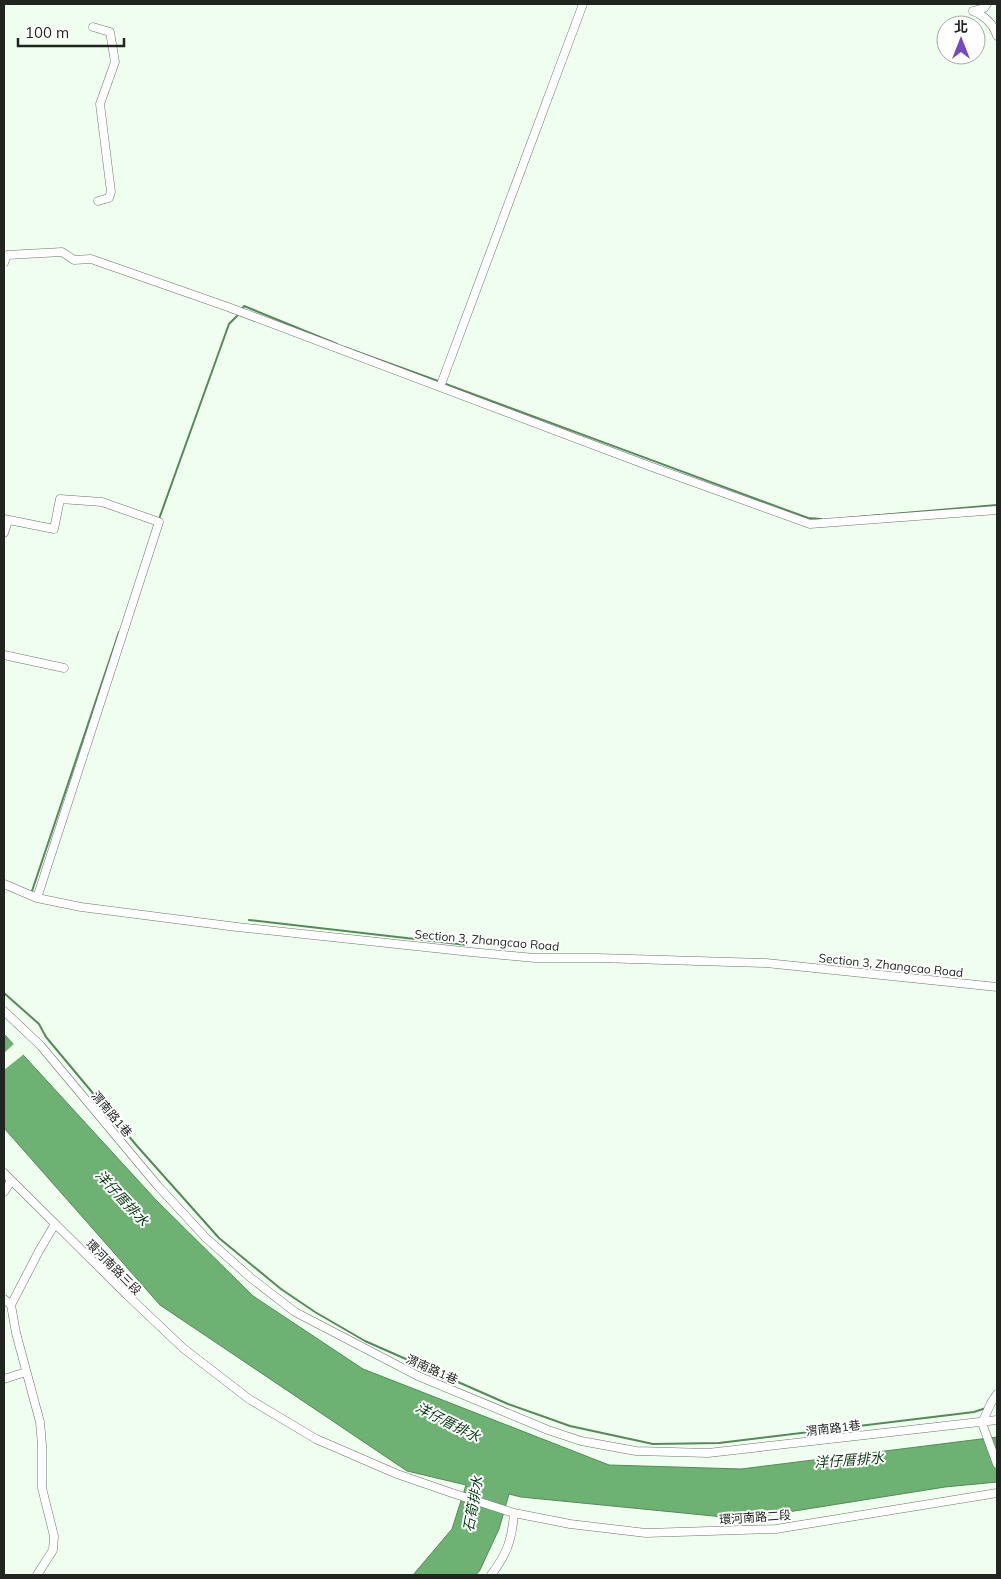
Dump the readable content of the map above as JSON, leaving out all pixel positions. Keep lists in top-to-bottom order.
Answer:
{
  "streets": {
    "street": [
      "Section 3, Zhangcao Road",
      "渭南路1巷",
      "環河南路三段",
      "環河南路二段"
    ]
  },
  "crossings": [
    ["環河南路三段", "環河南路二段"]
  ],
  "water": ["洋仔厝排水", "石筍排水"],
  "scale_bar": "100 m",
  "north": "top"
}
